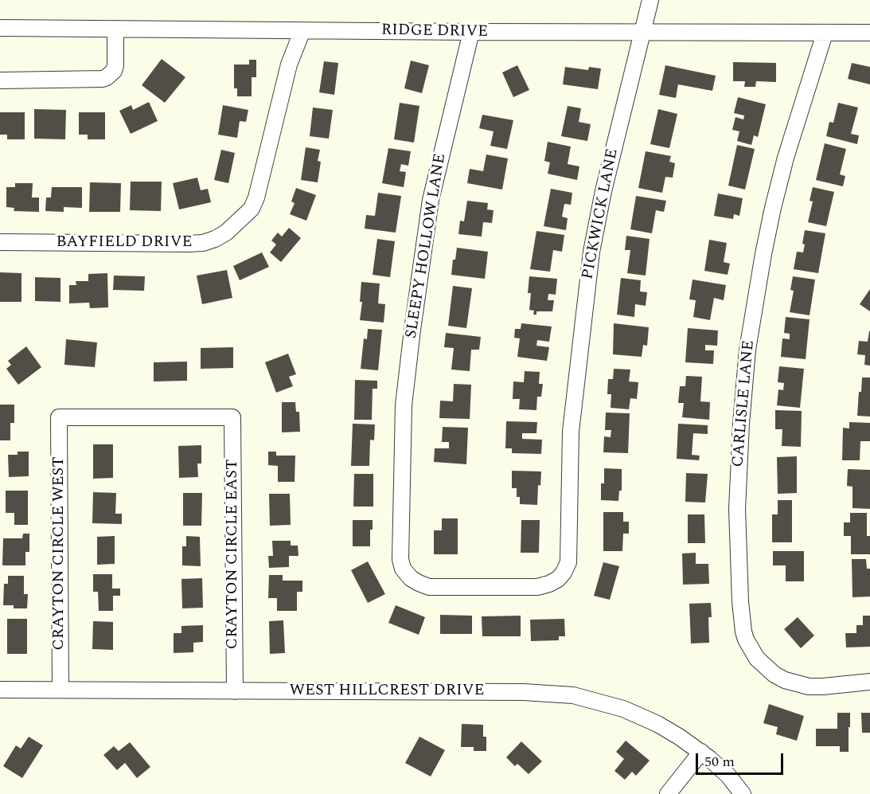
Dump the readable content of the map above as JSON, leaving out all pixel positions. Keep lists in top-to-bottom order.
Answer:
{
  "streets": {
    "street": [
      "RIDGE DRIVE",
      "PICKWICK LANE",
      "BAYFIELD DRIVE",
      "SLEEPY HOLLOW LANE",
      "CARLISLE LANE",
      "CRAYTON CIRCLE WEST",
      "CRAYTON CIRCLE EAST",
      "WEST HILLCREST DRIVE"
    ]
  },
  "crossings": [
    ["RIDGE DRIVE", "PICKWICK LANE"],
    ["RIDGE DRIVE", "BAYFIELD DRIVE"],
    ["RIDGE DRIVE", "SLEEPY HOLLOW LANE"],
    ["RIDGE DRIVE", "CARLISLE LANE"],
    ["PICKWICK LANE", "SLEEPY HOLLOW LANE"],
    ["CRAYTON CIRCLE WEST", "CRAYTON CIRCLE EAST"],
    ["CRAYTON CIRCLE WEST", "WEST HILLCREST DRIVE"],
    ["CRAYTON CIRCLE EAST", "WEST HILLCREST DRIVE"]
  ],
  "scale_bar": "50 m"
}
